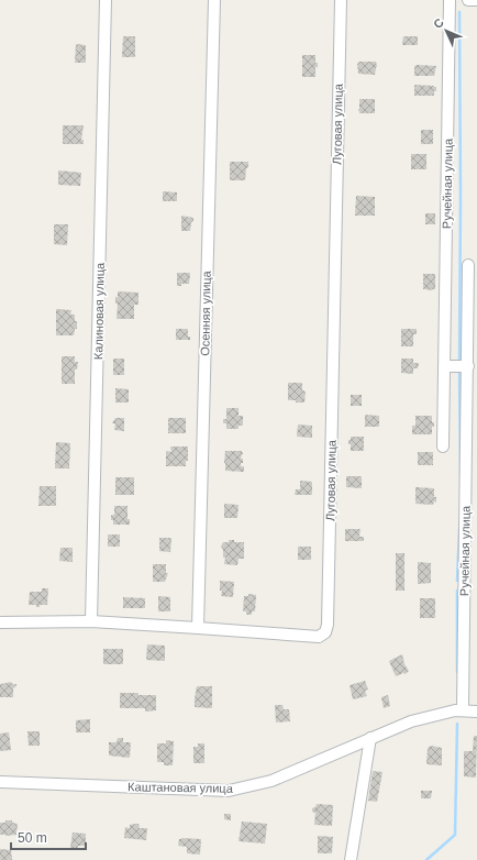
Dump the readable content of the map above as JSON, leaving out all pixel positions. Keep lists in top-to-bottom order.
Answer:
{
  "streets": {
    "street": [
      "Луговая улица",
      "Ручейная улица",
      "Калиновая улица",
      "Осенняя улица",
      "Каштановая улица"
    ]
  },
  "crossings": [
    ["Луговая улица", "Калиновая улица"],
    ["Луговая улица", "Осенняя улица"],
    ["Ручейная улица", "Каштановая улица"]
  ],
  "scale_bar": "50 m",
  "north": "top left"
}
